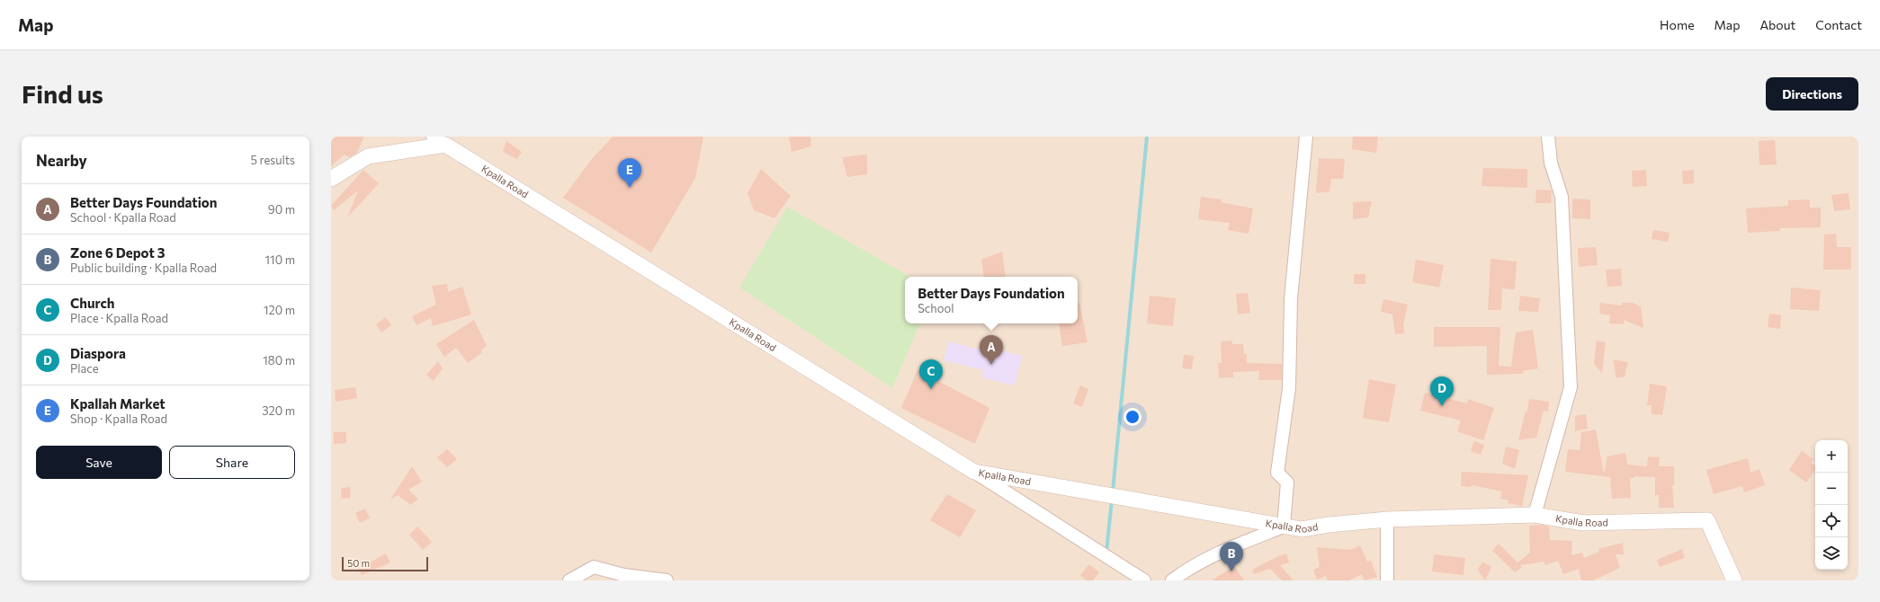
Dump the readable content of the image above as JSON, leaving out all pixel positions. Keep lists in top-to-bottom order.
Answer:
{
  "streets": {
    "street": ["Kpalla Road"]
  },
  "scale_bar": "50 m",
  "page": {
    "header": "Map",
    "nav": [
      "Home",
      "Map",
      "About",
      "Contact"
    ],
    "buttons": [
      "Directions",
      ["Save", "Share"]
    ],
    "title": "Find us",
    "heading": ["Nearby", "5 results"],
    "pins": [
      "E",
      "A",
      "C",
      "D",
      "B"
    ],
    "list": [
      {
        "mark": "A",
        "name": "Better Days Foundation",
        "note": "School · Kpalla Road",
        "value": "90 m"
      },
      {
        "mark": "B",
        "name": "Zone 6 Depot 3",
        "note": "Public building · Kpalla Road",
        "value": "110 m"
      },
      {
        "mark": "C",
        "name": "Church",
        "note": "Place · Kpalla Road",
        "value": "120 m"
      },
      {
        "mark": "D",
        "name": "Diaspora",
        "note": "Place",
        "value": "180 m"
      },
      {
        "mark": "E",
        "name": "Kpallah Market",
        "note": "Shop · Kpalla Road",
        "value": "320 m"
      }
    ],
    "popup": ["Better Days Foundation", "School"],
    "map_buttons": ["+", "−"],
    "scale": "50 m"
  }
}
